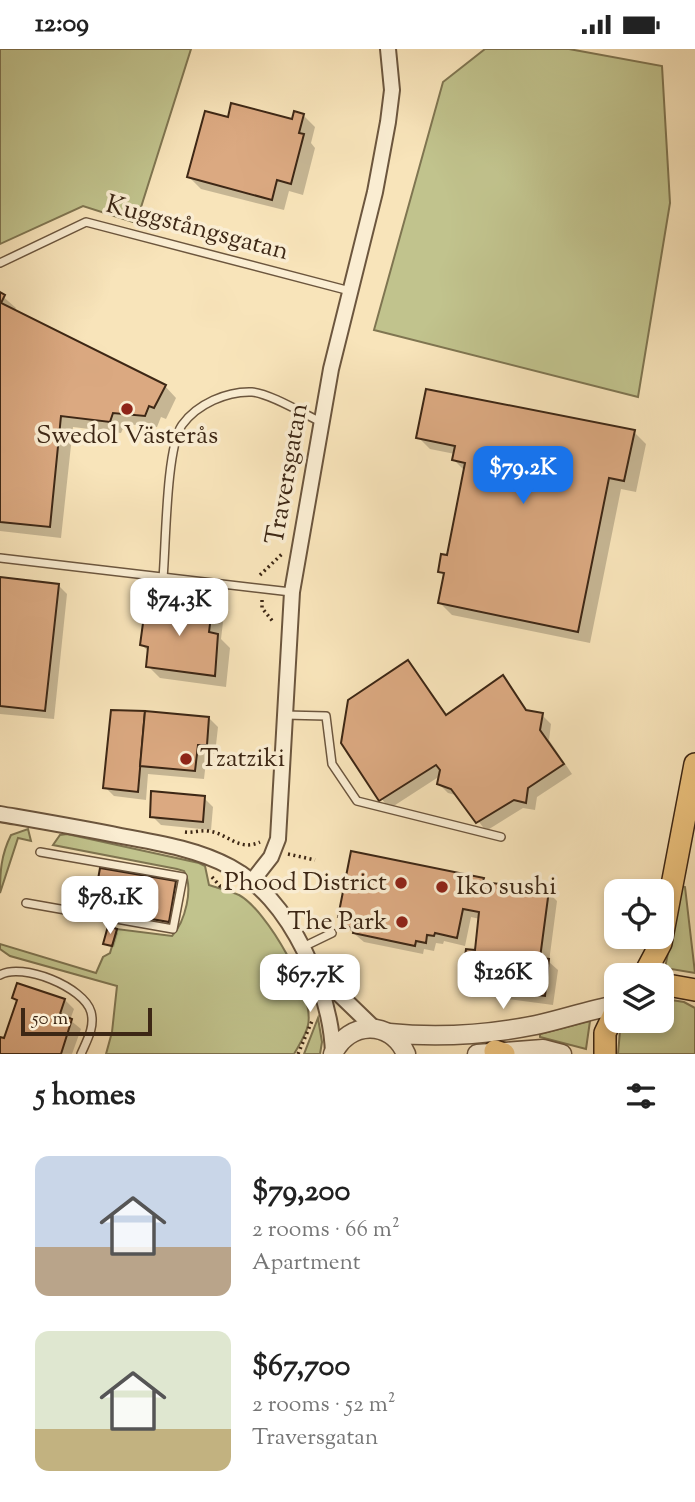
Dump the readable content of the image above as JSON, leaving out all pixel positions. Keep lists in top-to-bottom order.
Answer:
{
  "streets": {
    "street": ["Traversgatan"],
    "lane": ["Kuggstångsgatan"]
  },
  "crossings": [
    ["Kuggstångsgatan", "Traversgatan"]
  ],
  "places": [
    "Swedol Västerås",
    "Tzatziki",
    "Phood District",
    "Iko sushi",
    "The Park"
  ],
  "scale_bar": "50 m",
  "page": {
    "status": "12:09",
    "price": [
      "$79.2K",
      "$74.3K",
      "$78.1K",
      "$126K",
      "$67.7K"
    ],
    "scale": "50 m",
    "heading": "5 homes",
    "list": [
      {
        "name": "$79,200",
        "note": "2 rooms · 66 m² · Apartment"
      },
      {
        "name": "$67,700",
        "note": "2 rooms · 52 m² · Traversgatan"
      }
    ]
  }
}
